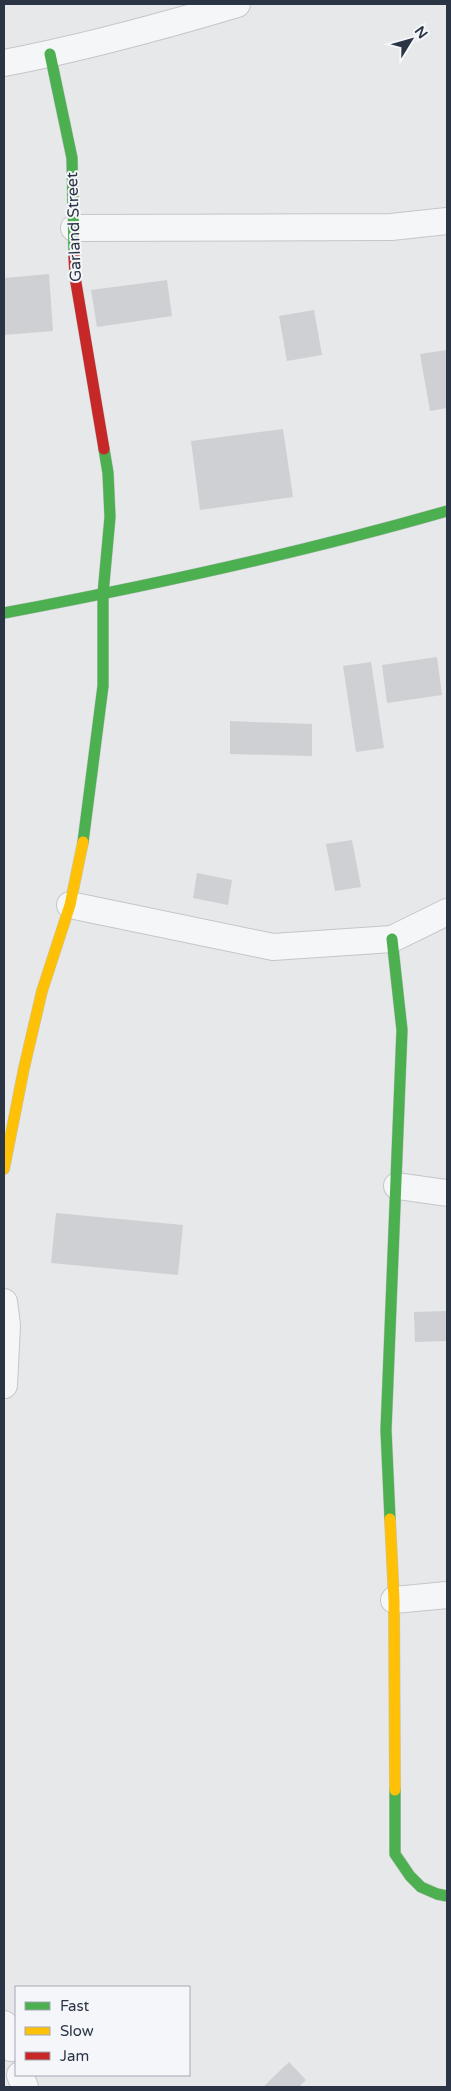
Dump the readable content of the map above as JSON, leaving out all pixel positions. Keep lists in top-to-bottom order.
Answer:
{
  "streets": {
    "street": ["Garland Street"]
  },
  "legend": ["Fast", "Slow", "Jam"],
  "north": "top right"
}
